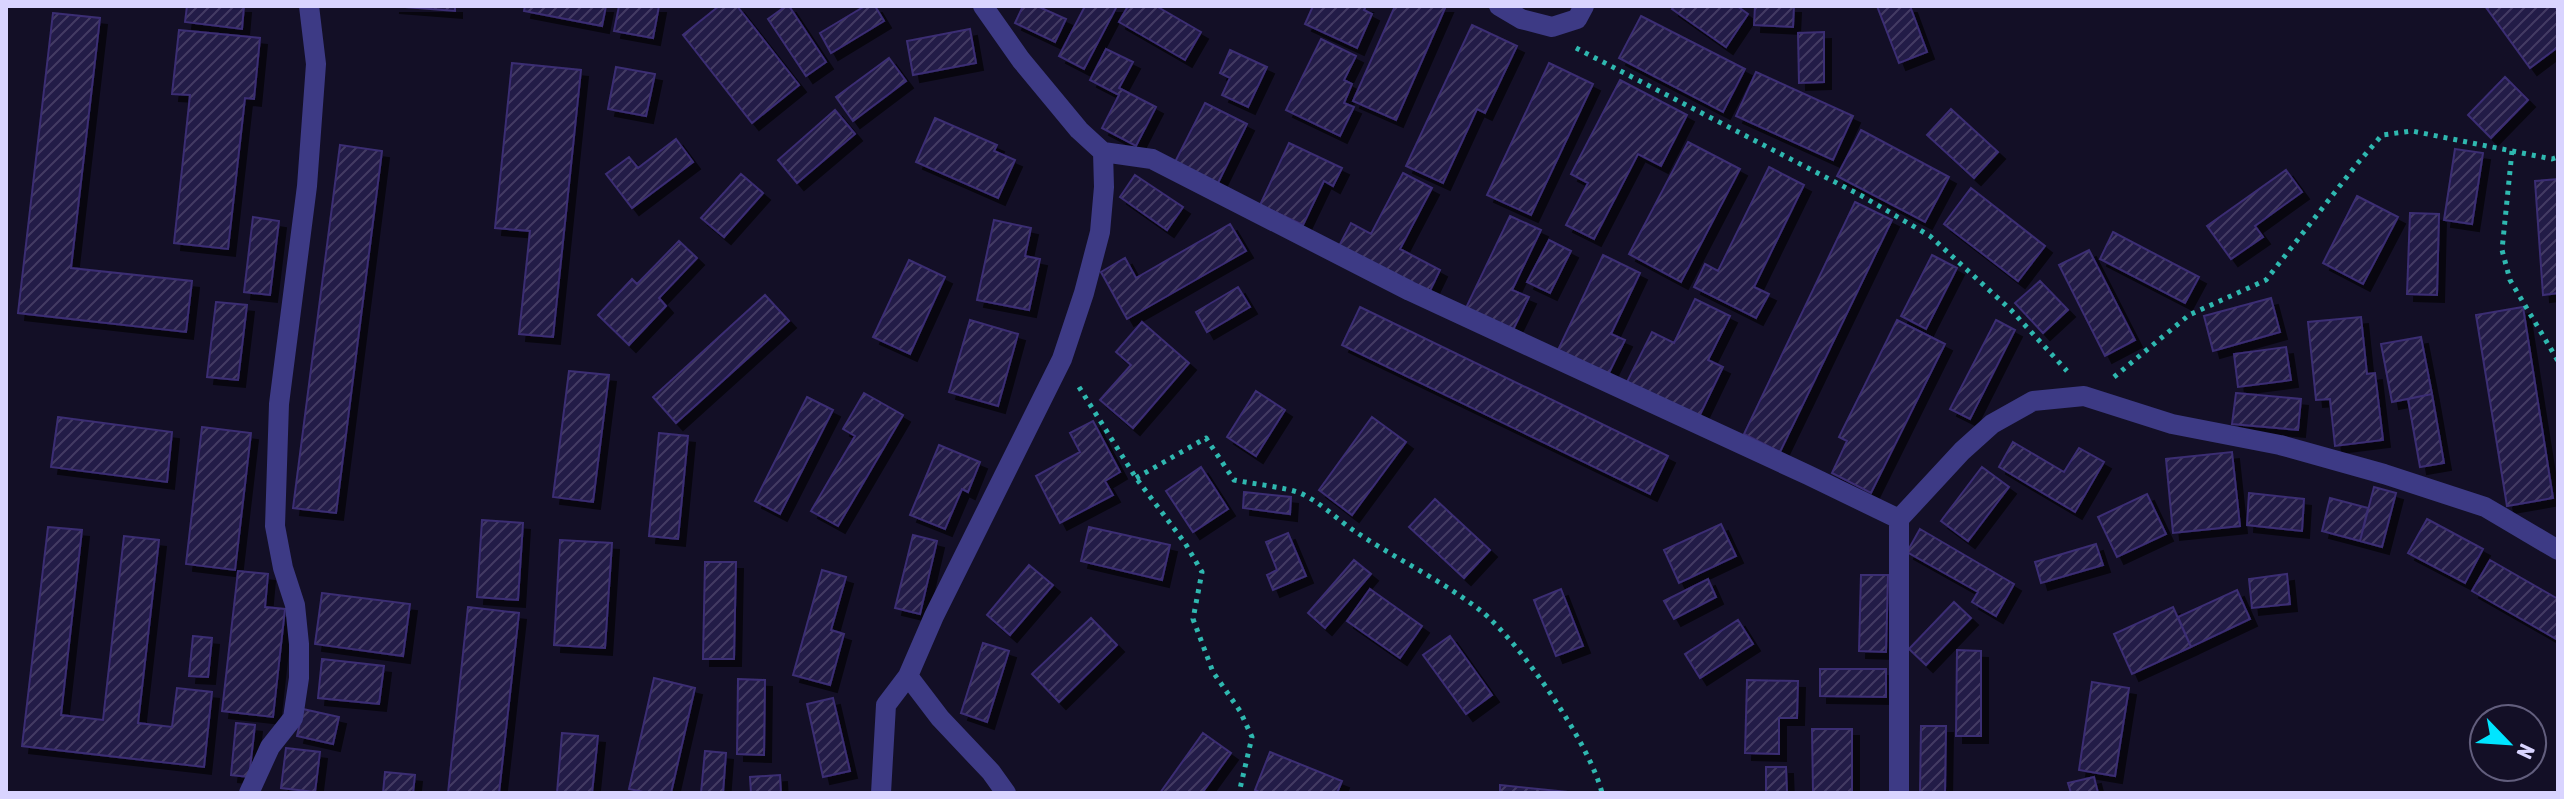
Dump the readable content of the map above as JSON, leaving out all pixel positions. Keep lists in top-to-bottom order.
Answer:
{
  "north": "bottom right"
}
